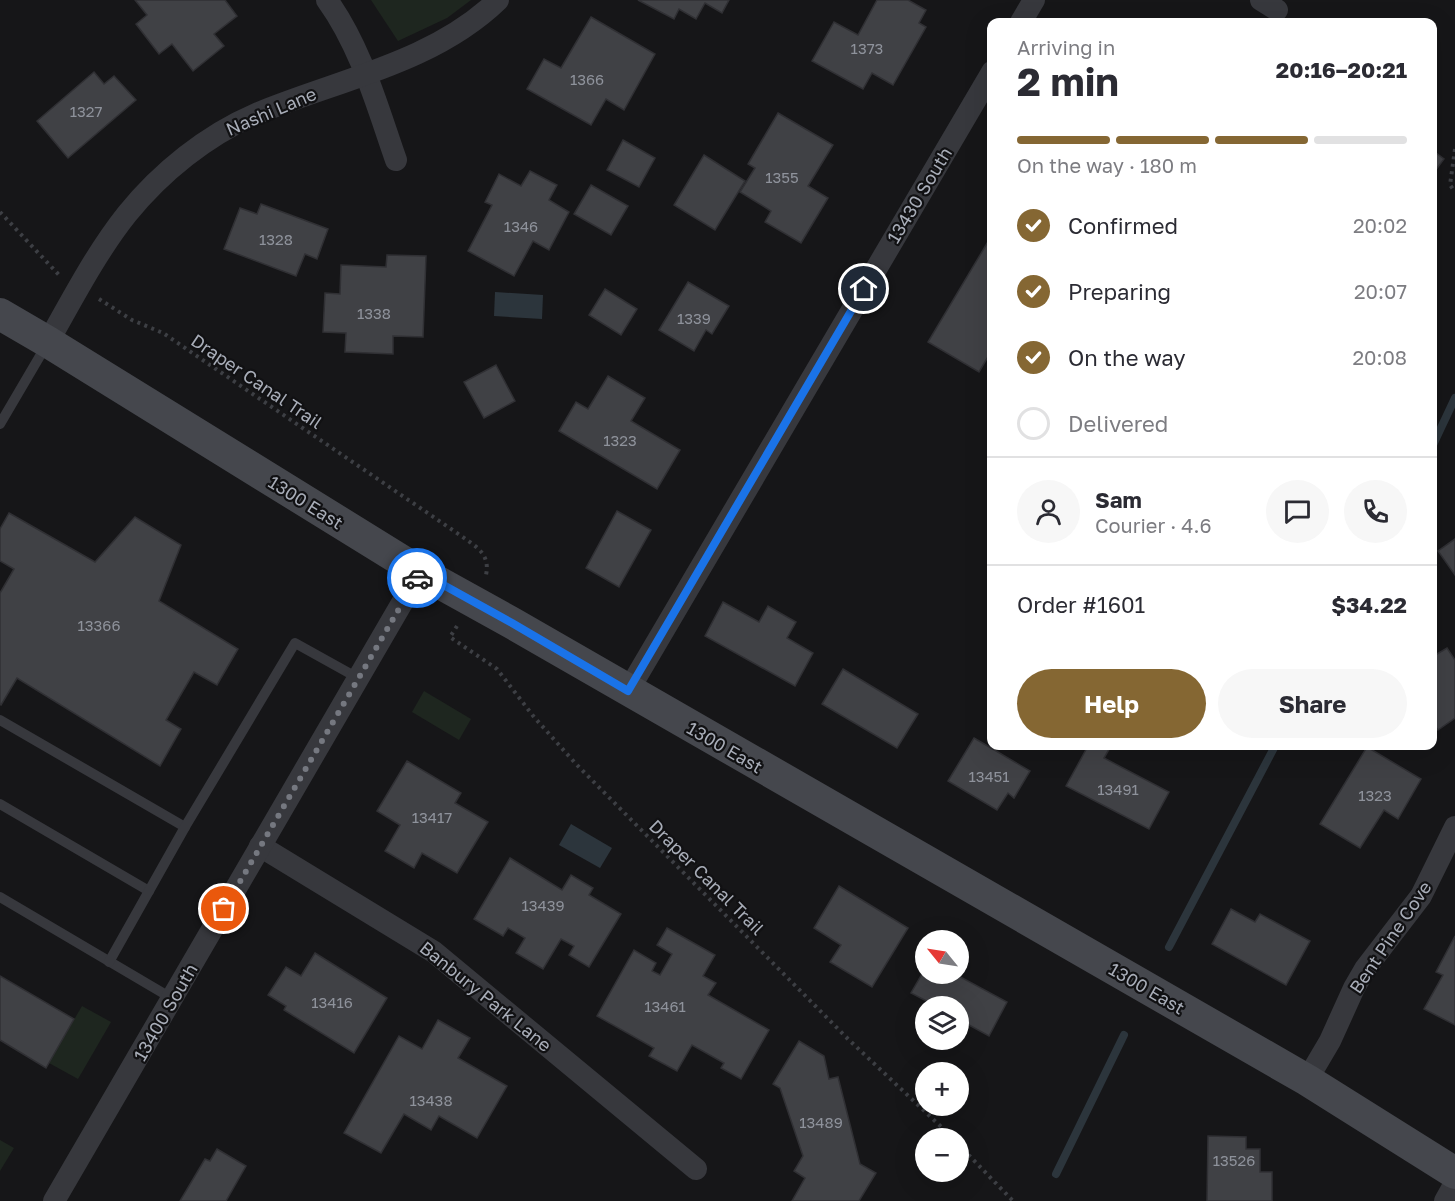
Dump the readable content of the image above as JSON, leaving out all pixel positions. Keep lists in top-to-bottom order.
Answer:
{
  "streets": {
    "main road": ["1300 East"],
    "street": [
      "Nashi Lane",
      "13430 South",
      "Bent Pine Cove",
      "Banbury Park Lane",
      "13400 South"
    ],
    "path": ["Draper Canal Trail"]
  },
  "crossings": [
    ["Nashi Lane", "Draper Canal Trail"],
    ["Nashi Lane", "1300 East"],
    ["13430 South", "1300 East"],
    ["1300 East", "Bent Pine Cove"],
    ["1300 East", "13400 South"],
    ["Banbury Park Lane", "13400 South"]
  ],
  "house_numbers": [
    "1373",
    "1366",
    "1327",
    "1355",
    "1346",
    "1328",
    "1338",
    "1339",
    "1323",
    "13366",
    "13451",
    "13491",
    "1323",
    "13417",
    "13439",
    "13416",
    "13461",
    "13438",
    "13489",
    "13526"
  ],
  "north": "top left",
  "page": {
    "heading": ["2 min", "Arriving in", "20:16–20:21"],
    "panel": [
      "Sam",
      "Courier · 4.6",
      "Order #1601",
      "$34.22"
    ],
    "bar": "On the way · 180 m",
    "list": [
      ["Confirmed", "20:02"],
      ["Preparing", "20:07"],
      ["On the way", "20:08"],
      "Delivered"
    ],
    "buttons": ["Help", "Share"],
    "map_buttons": ["+", "−"]
  }
}
